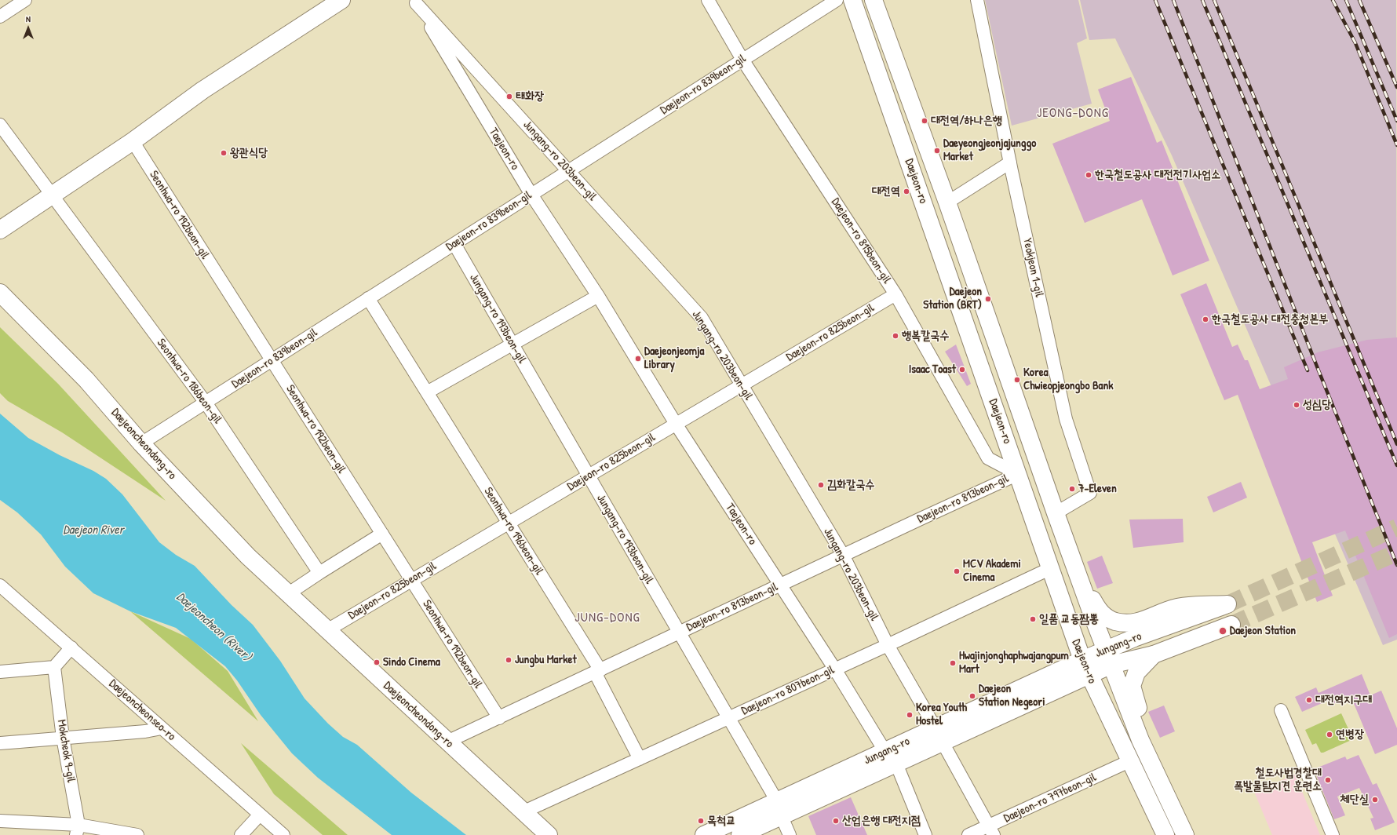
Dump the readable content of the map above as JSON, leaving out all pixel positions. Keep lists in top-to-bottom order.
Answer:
{
  "streets": {
    "main road": ["Daejeon-ro", "Daejeoncheondong-ro", "Jungang-ro"],
    "street": [
      "Daejeon-ro 839beon-gil",
      "Taejeon-ro",
      "Jungang-ro 203beon-gil",
      "Seonhwa-ro 192beon-gil",
      "Daejeon-ro 815beon-gil",
      "Yeokjeon 1-gil",
      "Jungang-ro 193beon-gil",
      "Daejeon-ro 825beon-gil",
      "Seonhwa-ro 186beon-gil",
      "Daejeon-ro 813beon-gil",
      "Seonhwa-ro 196beon-gil",
      "Daejeon-ro 807beon-gil",
      "Daejeoncheonseo-ro",
      "Mokcheok 9-gil",
      "Daejeon-ro 797beon-gil"
    ]
  },
  "crossings": [
    ["Daejeon-ro 839beon-gil", "Taejeon-ro"],
    ["Daejeon-ro 839beon-gil", "Jungang-ro 203beon-gil"],
    ["Daejeon-ro 839beon-gil", "Seonhwa-ro 192beon-gil"],
    ["Daejeon-ro 839beon-gil", "Daejeon-ro 815beon-gil"],
    ["Daejeon-ro 839beon-gil", "Jungang-ro 193beon-gil"],
    ["Daejeon-ro 839beon-gil", "Seonhwa-ro 186beon-gil"],
    ["Daejeon-ro 839beon-gil", "Daejeoncheondong-ro"],
    ["Daejeon-ro 839beon-gil", "Seonhwa-ro 196beon-gil"],
    ["Taejeon-ro", "Jungang-ro 203beon-gil"],
    ["Taejeon-ro", "Daejeon-ro 825beon-gil"],
    ["Taejeon-ro", "Daejeon-ro 813beon-gil"],
    ["Taejeon-ro", "Jungang-ro"],
    ["Taejeon-ro", "Daejeon-ro 807beon-gil"],
    ["Jungang-ro 203beon-gil", "Daejeon-ro 825beon-gil"],
    ["Jungang-ro 203beon-gil", "Daejeon-ro 813beon-gil"],
    ["Jungang-ro 203beon-gil", "Jungang-ro"],
    ["Jungang-ro 203beon-gil", "Daejeon-ro 807beon-gil"],
    ["Jungang-ro 203beon-gil", "Daejeon-ro 797beon-gil"],
    ["Daejeon-ro", "Daejeon-ro 815beon-gil"],
    ["Daejeon-ro", "Yeokjeon 1-gil"],
    ["Daejeon-ro", "Daejeon-ro 813beon-gil"],
    ["Daejeon-ro", "Jungang-ro"],
    ["Daejeon-ro", "Daejeon-ro 807beon-gil"],
    ["Daejeon-ro", "Daejeon-ro 797beon-gil"],
    ["Seonhwa-ro 192beon-gil", "Daejeon-ro 825beon-gil"],
    ["Seonhwa-ro 192beon-gil", "Daejeon-ro 813beon-gil"],
    ["Daejeon-ro 815beon-gil", "Daejeon-ro 825beon-gil"],
    ["Daejeon-ro 815beon-gil", "Daejeon-ro 813beon-gil"],
    ["Jungang-ro 193beon-gil", "Daejeon-ro 825beon-gil"],
    ["Jungang-ro 193beon-gil", "Daejeon-ro 813beon-gil"],
    ["Jungang-ro 193beon-gil", "Jungang-ro"],
    ["Jungang-ro 193beon-gil", "Daejeon-ro 807beon-gil"],
    ["Daejeon-ro 825beon-gil", "Daejeoncheondong-ro"],
    ["Daejeon-ro 825beon-gil", "Seonhwa-ro 196beon-gil"],
    ["Daejeoncheondong-ro", "Daejeon-ro 813beon-gil"],
    ["Daejeoncheondong-ro", "Daejeon-ro 807beon-gil"],
    ["Daejeon-ro 813beon-gil", "Seonhwa-ro 196beon-gil"],
    ["Seonhwa-ro 196beon-gil", "Daejeon-ro 807beon-gil"]
  ],
  "districts": ["JEONG-DONG", "JUNG-DONG"],
  "water": ["Daejeon River", "Daejeoncheon (River)"],
  "places": [
    "태화장",
    "대전역/하나은행",
    "Daeyeongjeonjajunggo Market",
    "왕관식당",
    "한국철도공사 대전전기사업소",
    "대전역",
    "Daejeon Station (BRT)",
    "한국철도공사 대전충청본부",
    "행복칼국수",
    "Daejeonjeomja Library",
    "Isaac Toast",
    "Korea Chwieopjeongbo Bank",
    "성심당",
    "김화칼국수",
    "7-Eleven",
    "MCV Akademi Cinema",
    "일품 교동짬뽕",
    "Daejeon Station",
    "Jungbu Market",
    "Sindo Cinema",
    "Hwajinjonghaphwajangpum Mart",
    "Daejeon Station Negeori",
    "대전역지구대",
    "Korea Youth Hostel",
    "연병장",
    "철도사법경찰대 폭발물탐지견 훈련소",
    "체단실",
    "목척교",
    "산업은행 대전지점"
  ],
  "north": "top"
}
